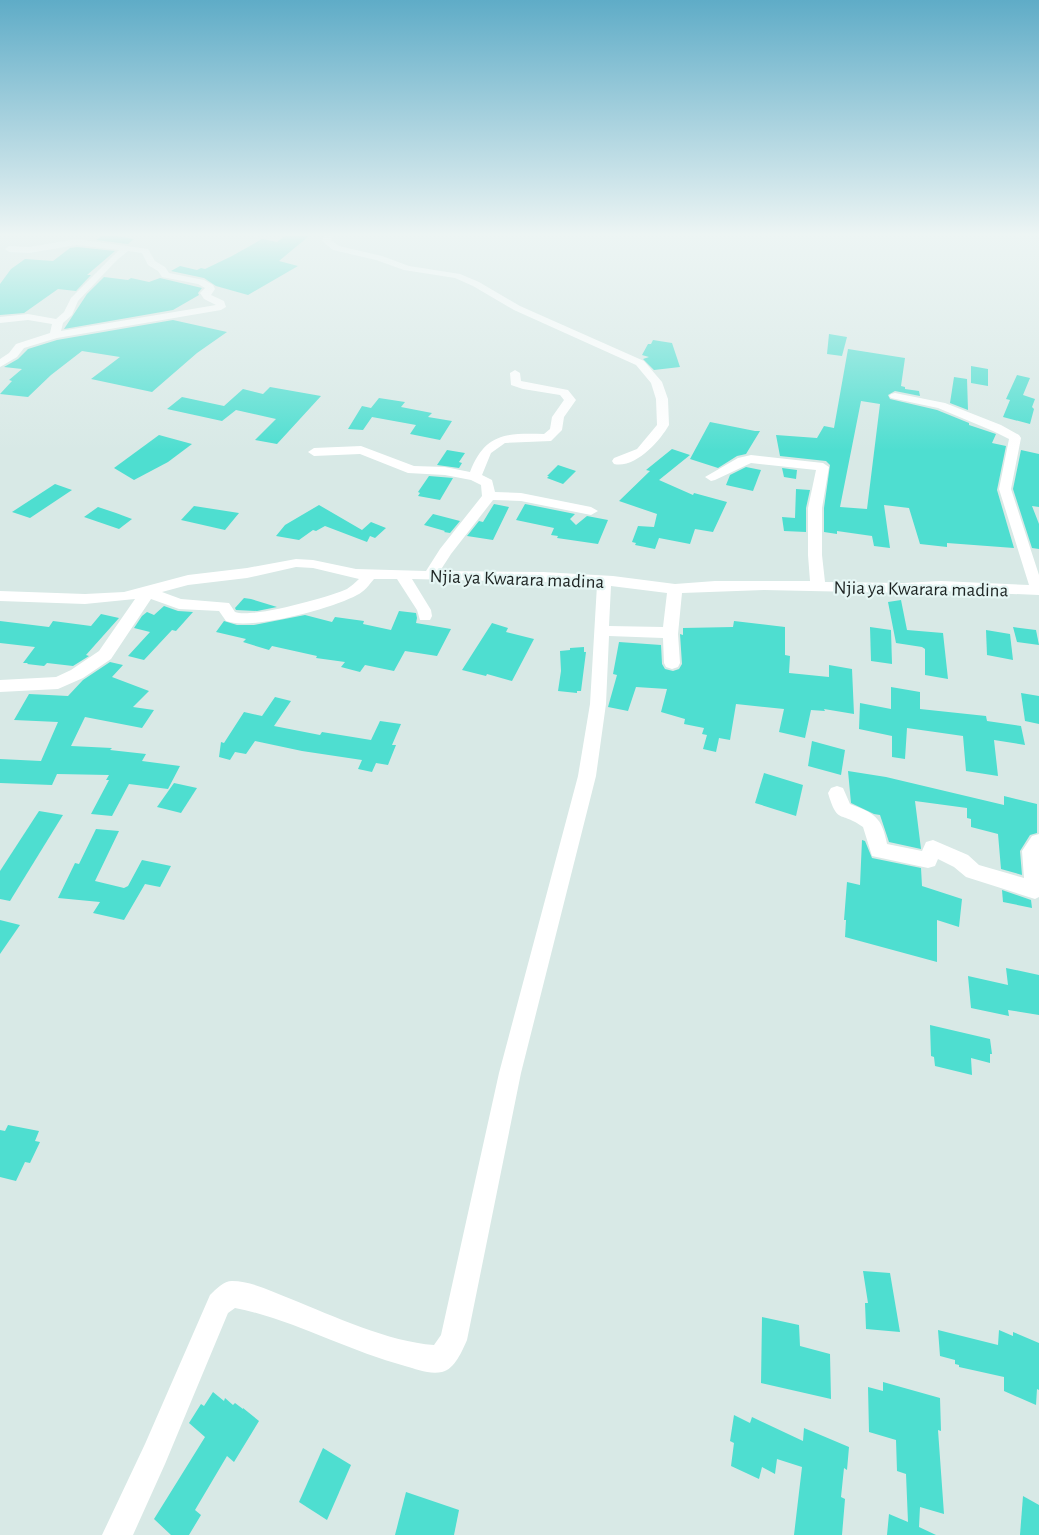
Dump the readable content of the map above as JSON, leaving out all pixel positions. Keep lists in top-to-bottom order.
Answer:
{
  "streets": {
    "street": ["Njia ya Kwarara madina"]
  }
}
